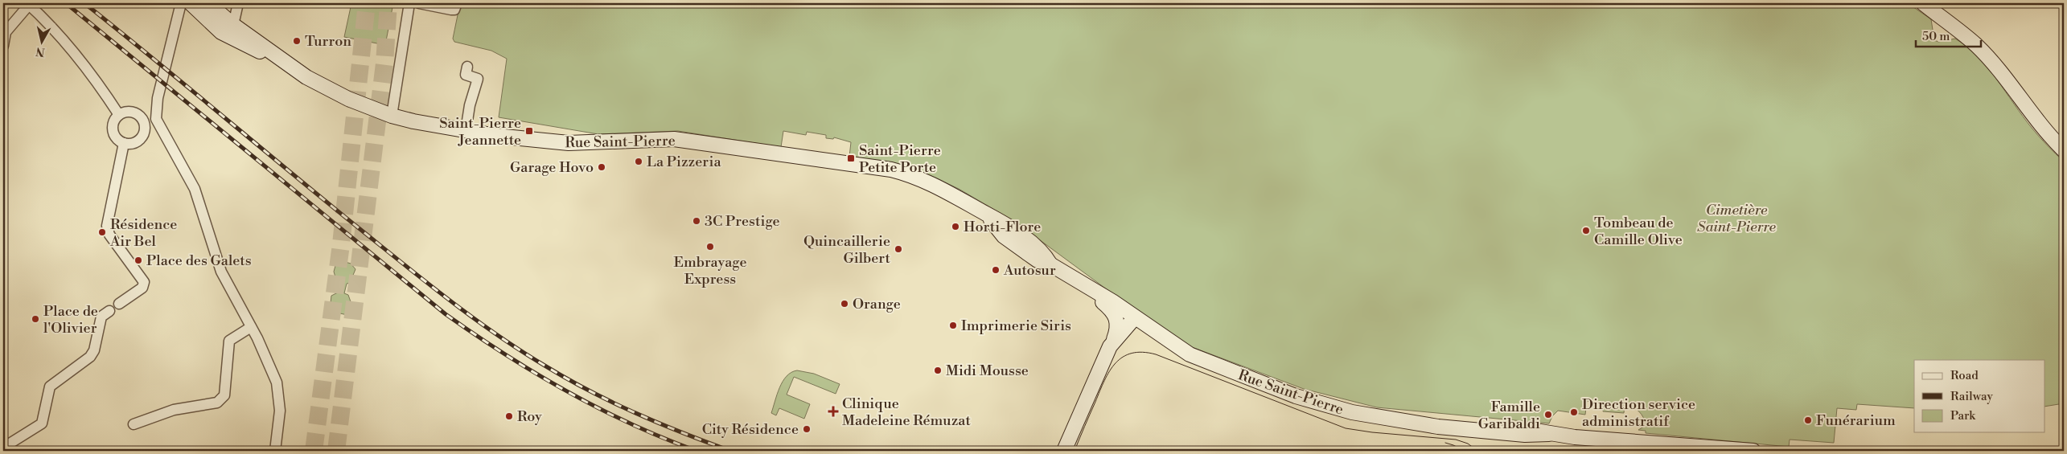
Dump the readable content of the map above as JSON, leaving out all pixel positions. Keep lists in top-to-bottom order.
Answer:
{
  "streets": {
    "main road": ["Rue Saint-Pierre"]
  },
  "parks": ["Cimetière Saint-Pierre"],
  "places": {
    "other": [
      "Turron",
      "La Pizzeria",
      "Garage Hovo",
      "3C Prestige",
      "Horti-Flore",
      "Tombeau de Camille Olive",
      "Résidence Air Bel",
      "Embrayage Express",
      "Quincaillerie Gilbert",
      "Place des Galets",
      "Autosur",
      "Orange",
      "Place de l'Olivier",
      "Imprimerie Siris",
      "Midi Mousse",
      "Direction service administratif",
      "Famille Garibaldi",
      "Roy",
      "Funérarium",
      "City Résidence"
    ],
    "transit": ["Saint-Pierre Jeannette", "Saint-Pierre Petite Porte"],
    "health": ["Clinique Madeleine Rémuzat"]
  },
  "legend": ["Road", "Railway", "Park"],
  "scale_bar": "50 m",
  "north": "bottom"
}
